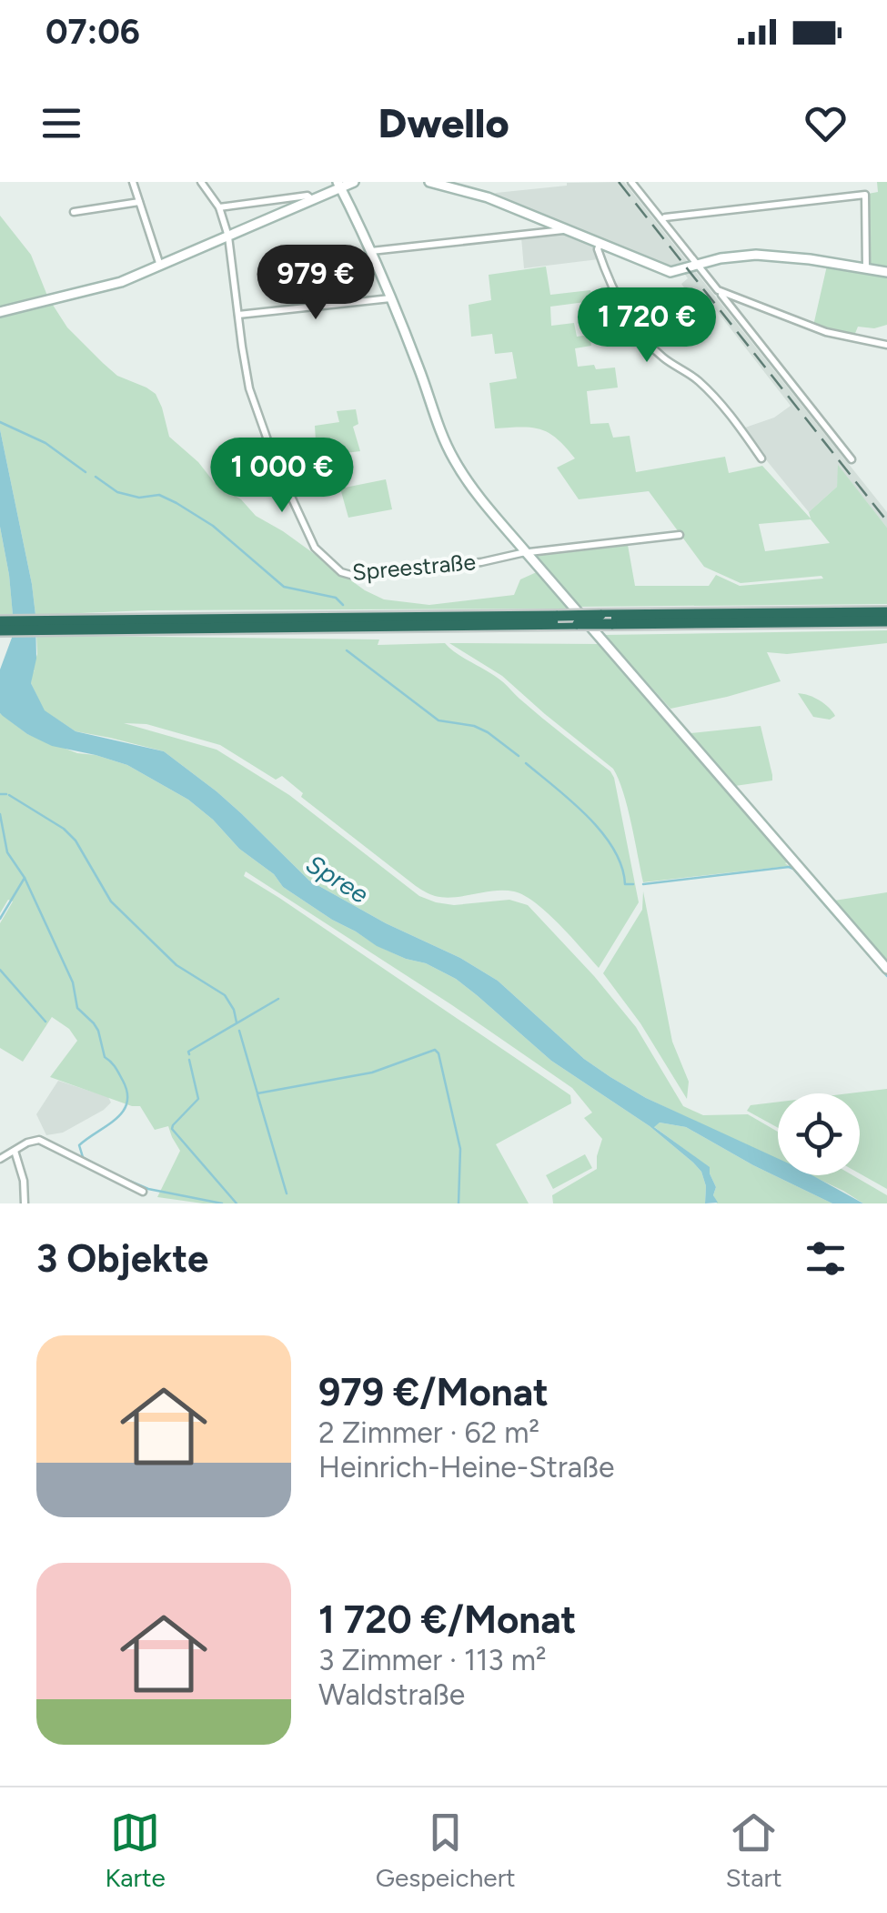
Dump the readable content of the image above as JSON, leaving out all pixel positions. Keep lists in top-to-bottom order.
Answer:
{
  "streets": {
    "street": ["Spreestraße"]
  },
  "water": ["Spree"],
  "page": {
    "status": "07:06",
    "header": "Dwello",
    "price": ["979 €", "1 720 €", "1 000 €"],
    "heading": "3 Objekte",
    "list": [
      {
        "name": "979 €/Monat",
        "note": "2 Zimmer · 62 m² · Heinrich-Heine-Straße"
      },
      {
        "name": "1 720 €/Monat",
        "note": "3 Zimmer · 113 m² · Waldstraße"
      }
    ],
    "tabs": ["Karte", "Gespeichert", "Start"]
  }
}
